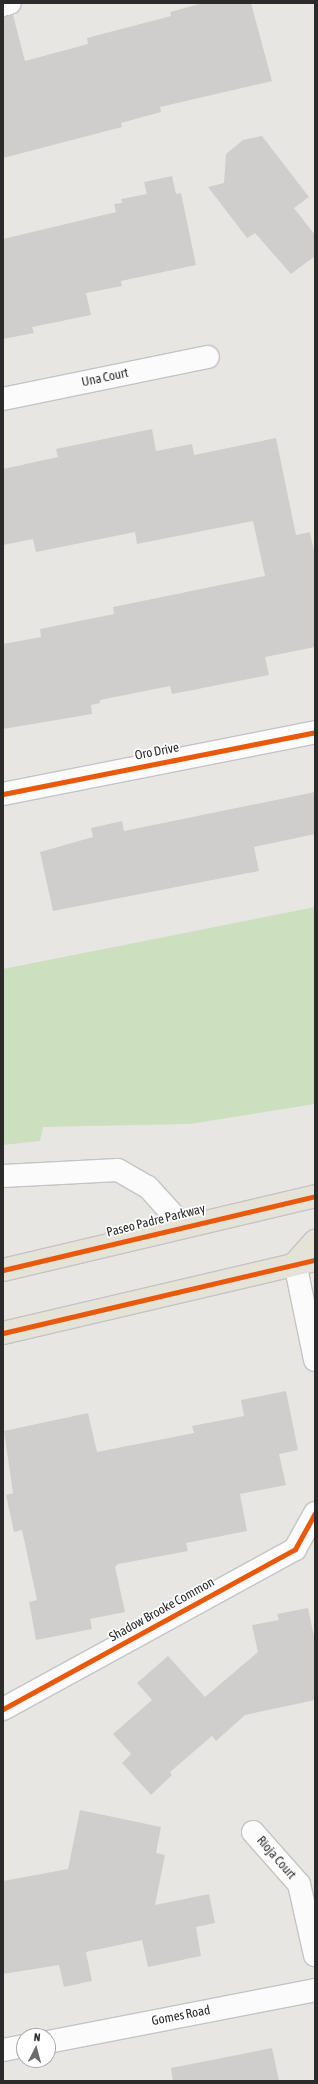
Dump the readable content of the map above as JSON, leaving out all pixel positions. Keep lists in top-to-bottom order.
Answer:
{
  "streets": {
    "main road": ["Paseo Padre Parkway"],
    "street": [
      "Una Court",
      "Oro Drive",
      "Shadow Brooke Common",
      "Rioja Court",
      "Gomes Road"
    ]
  },
  "north": "top"
}
